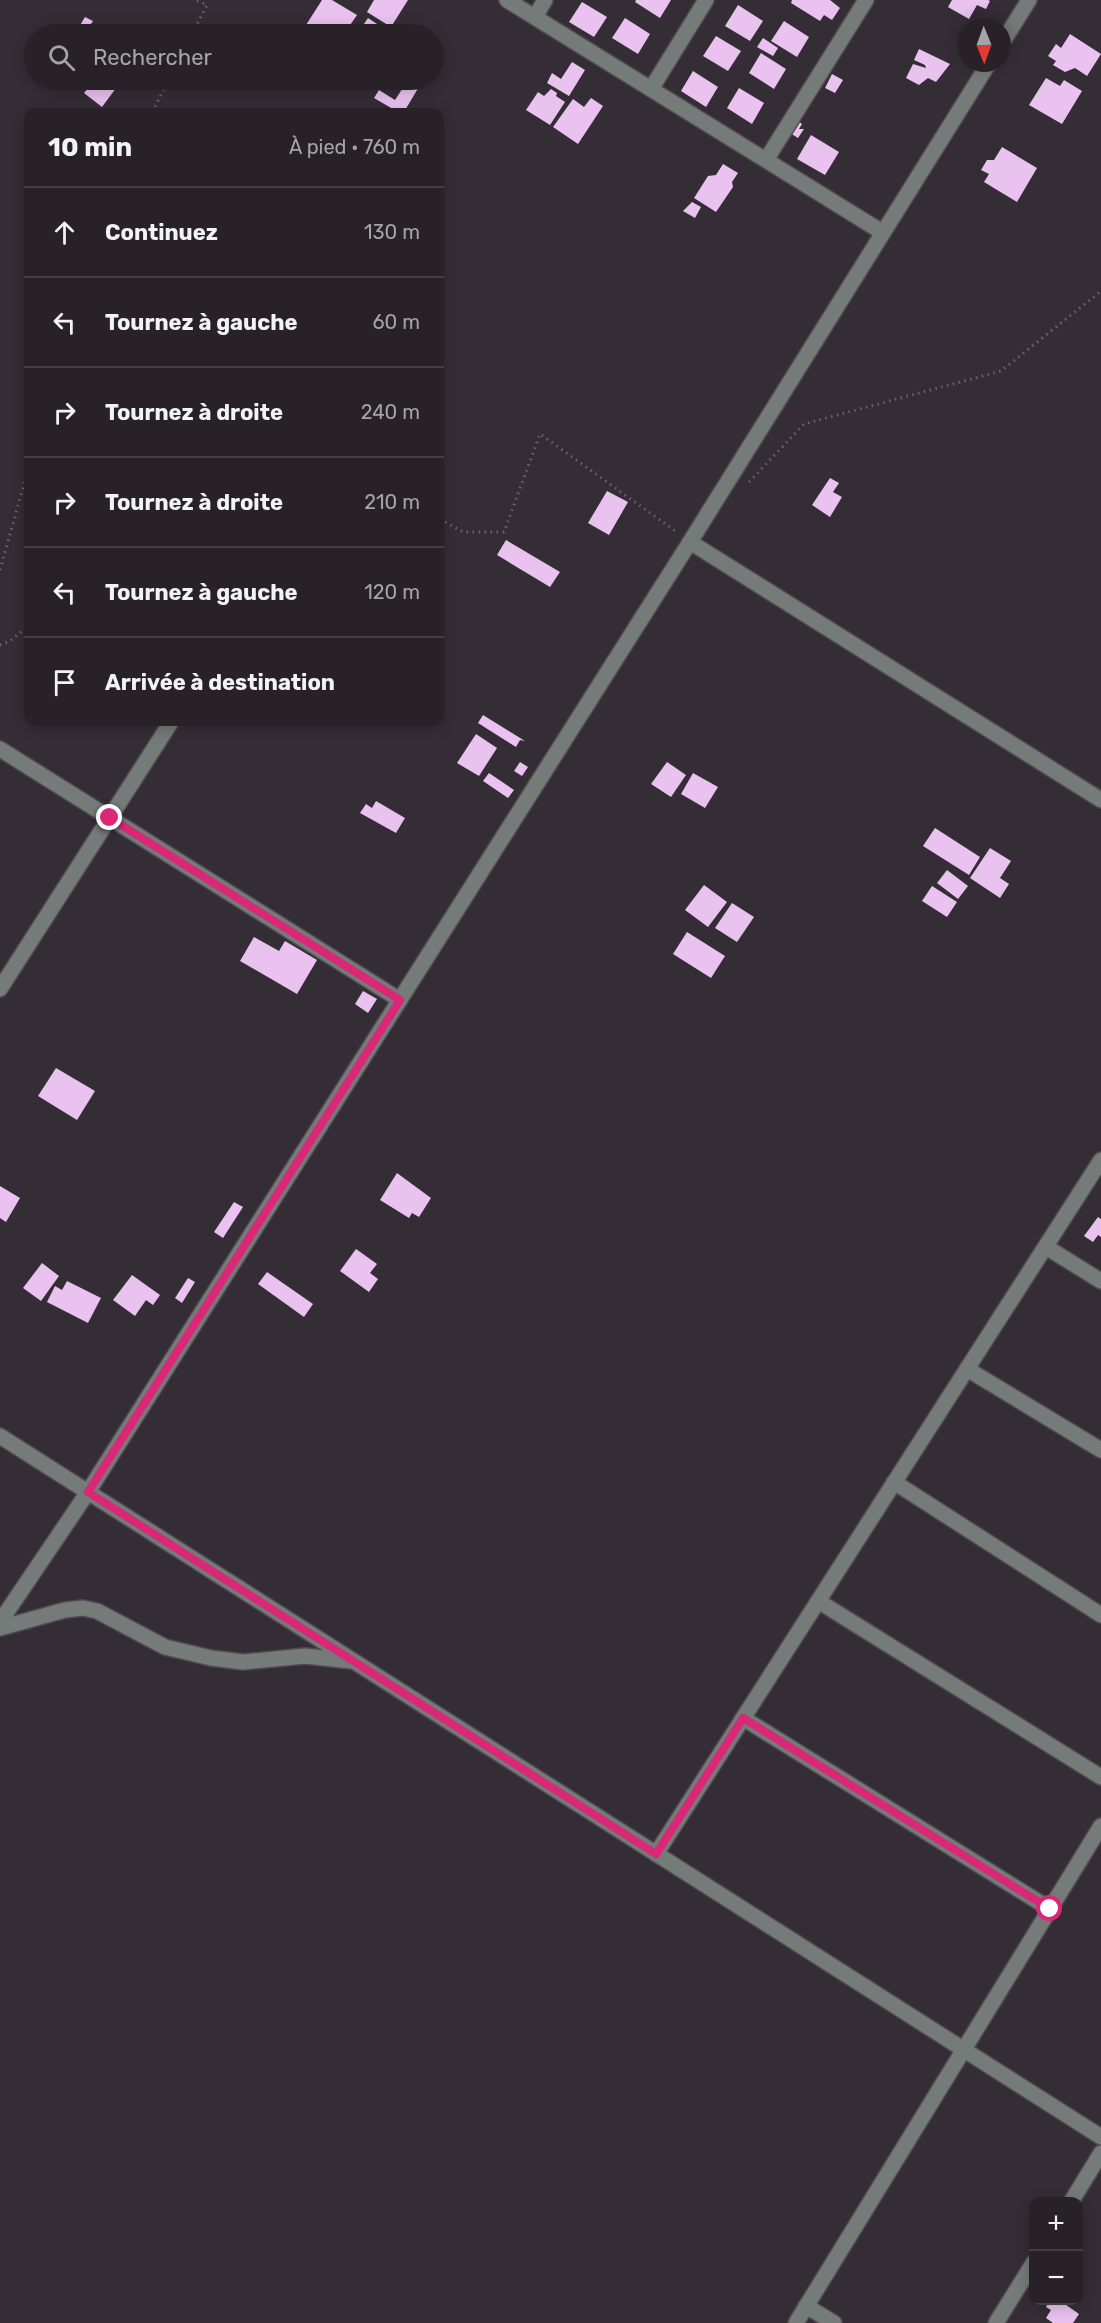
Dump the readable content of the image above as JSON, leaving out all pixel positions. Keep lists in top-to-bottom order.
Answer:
{
  "north": "bottom",
  "page": {
    "search": "Rechercher",
    "heading": ["10 min", "À pied · 760 m"],
    "list": [
      ["Continuez", "130 m"],
      ["Tournez à gauche", "60 m"],
      ["Tournez à droite", "240 m"],
      ["Tournez à droite", "210 m"],
      ["Tournez à gauche", "120 m"],
      "Arrivée à destination"
    ],
    "map_buttons": ["+", "−"]
  }
}
